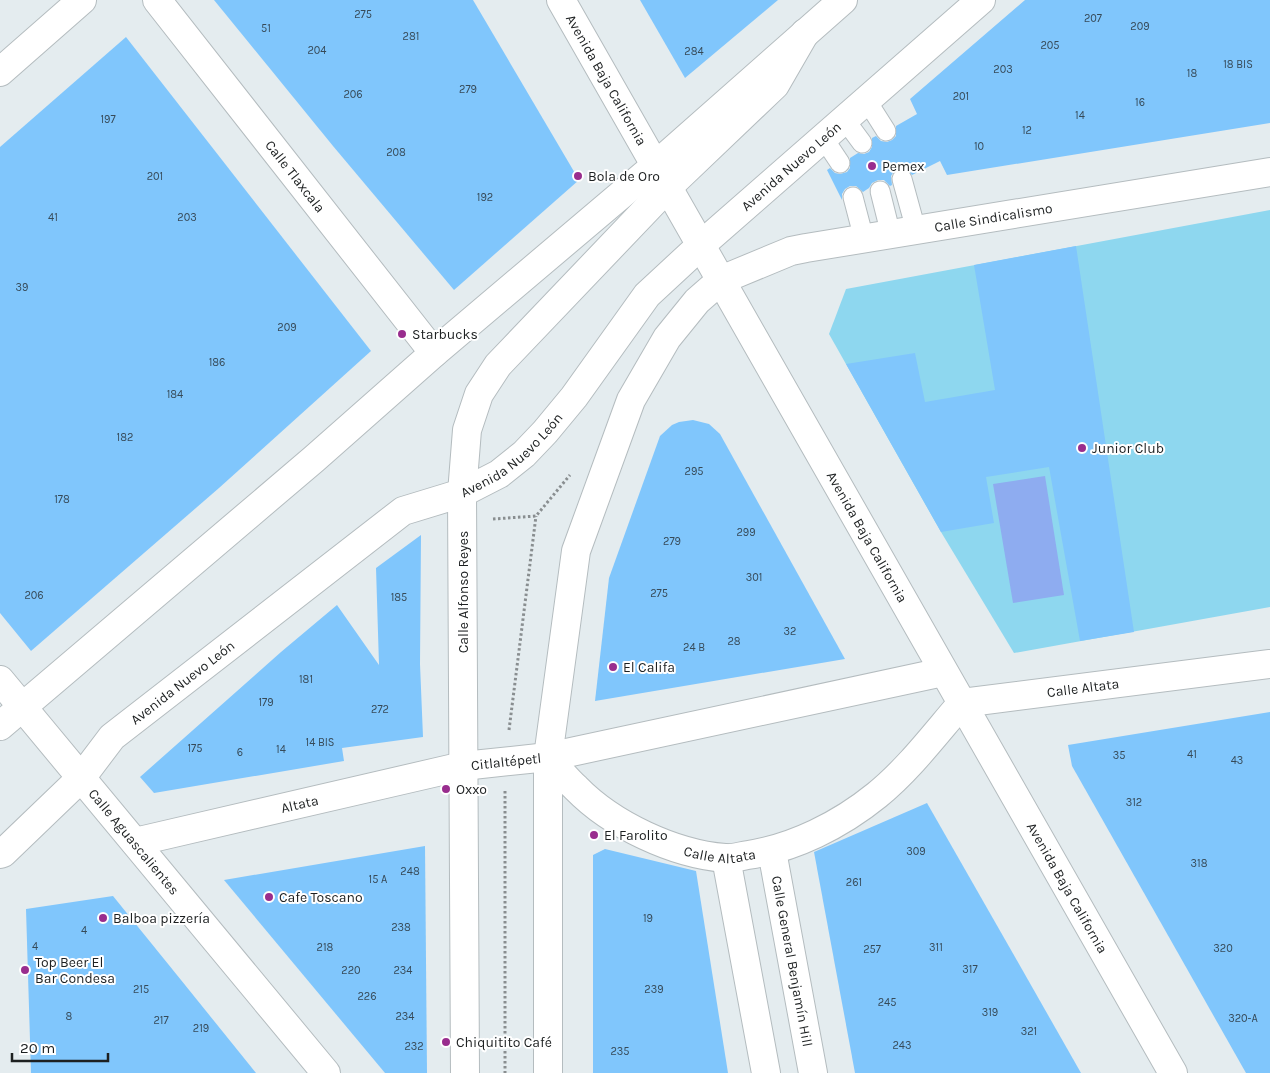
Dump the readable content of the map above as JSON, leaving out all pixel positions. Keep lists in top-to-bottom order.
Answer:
{
  "streets": {
    "main road": [
      "Avenida Baja California",
      "Avenida Nuevo León",
      "Calle Tlaxcala",
      "Calle Sindicalismo",
      "Calle Alfonso Reyes",
      "Calle Altata",
      "Citlaltépetl",
      "Altata",
      "Calle Aguascalientes",
      "Calle General Benjamín Hill"
    ]
  },
  "crossings": [
    ["Avenida Baja California", "Avenida Nuevo León"],
    ["Avenida Baja California", "Calle Sindicalismo"],
    ["Avenida Baja California", "Calle Alfonso Reyes"],
    ["Avenida Baja California", "Calle Altata"],
    ["Avenida Nuevo León", "Calle Alfonso Reyes"],
    ["Avenida Nuevo León", "Calle Aguascalientes"],
    ["Calle Alfonso Reyes", "Citlaltépetl"],
    ["Calle Alfonso Reyes", "Altata"],
    ["Calle Altata", "Citlaltépetl"],
    ["Calle Altata", "Calle General Benjamín Hill"],
    ["Citlaltépetl", "Altata"],
    ["Altata", "Calle Aguascalientes"]
  ],
  "places": [
    "Pemex",
    "Bola de Oro",
    "Starbucks",
    "Junior Club",
    "El Califa",
    "Oxxo",
    "El Farolito",
    "Cafe Toscano",
    "Balboa pizzería",
    "Top Beer El Bar Condesa",
    "Chiquitito Café"
  ],
  "house_numbers": [
    "275",
    "207",
    "209",
    "51",
    "281",
    "205",
    "204",
    "284",
    "18 BIS",
    "203",
    "18",
    "279",
    "206",
    "201",
    "16",
    "14",
    "197",
    "12",
    "10",
    "208",
    "201",
    "192",
    "41",
    "203",
    "39",
    "209",
    "186",
    "184",
    "182",
    "295",
    "178",
    "299",
    "279",
    "301",
    "275",
    "206",
    "185",
    "32",
    "28",
    "24 B",
    "181",
    "179",
    "272",
    "14 BIS",
    "175",
    "14",
    "6",
    "41",
    "35",
    "43",
    "312",
    "309",
    "318",
    "248",
    "15 A",
    "261",
    "19",
    "238",
    "4",
    "4",
    "218",
    "311",
    "320",
    "257",
    "317",
    "220",
    "234",
    "215",
    "239",
    "226",
    "245",
    "319",
    "8",
    "234",
    "320-A",
    "217",
    "219",
    "321",
    "243",
    "232",
    "235"
  ],
  "scale_bar": "20 m"
}
